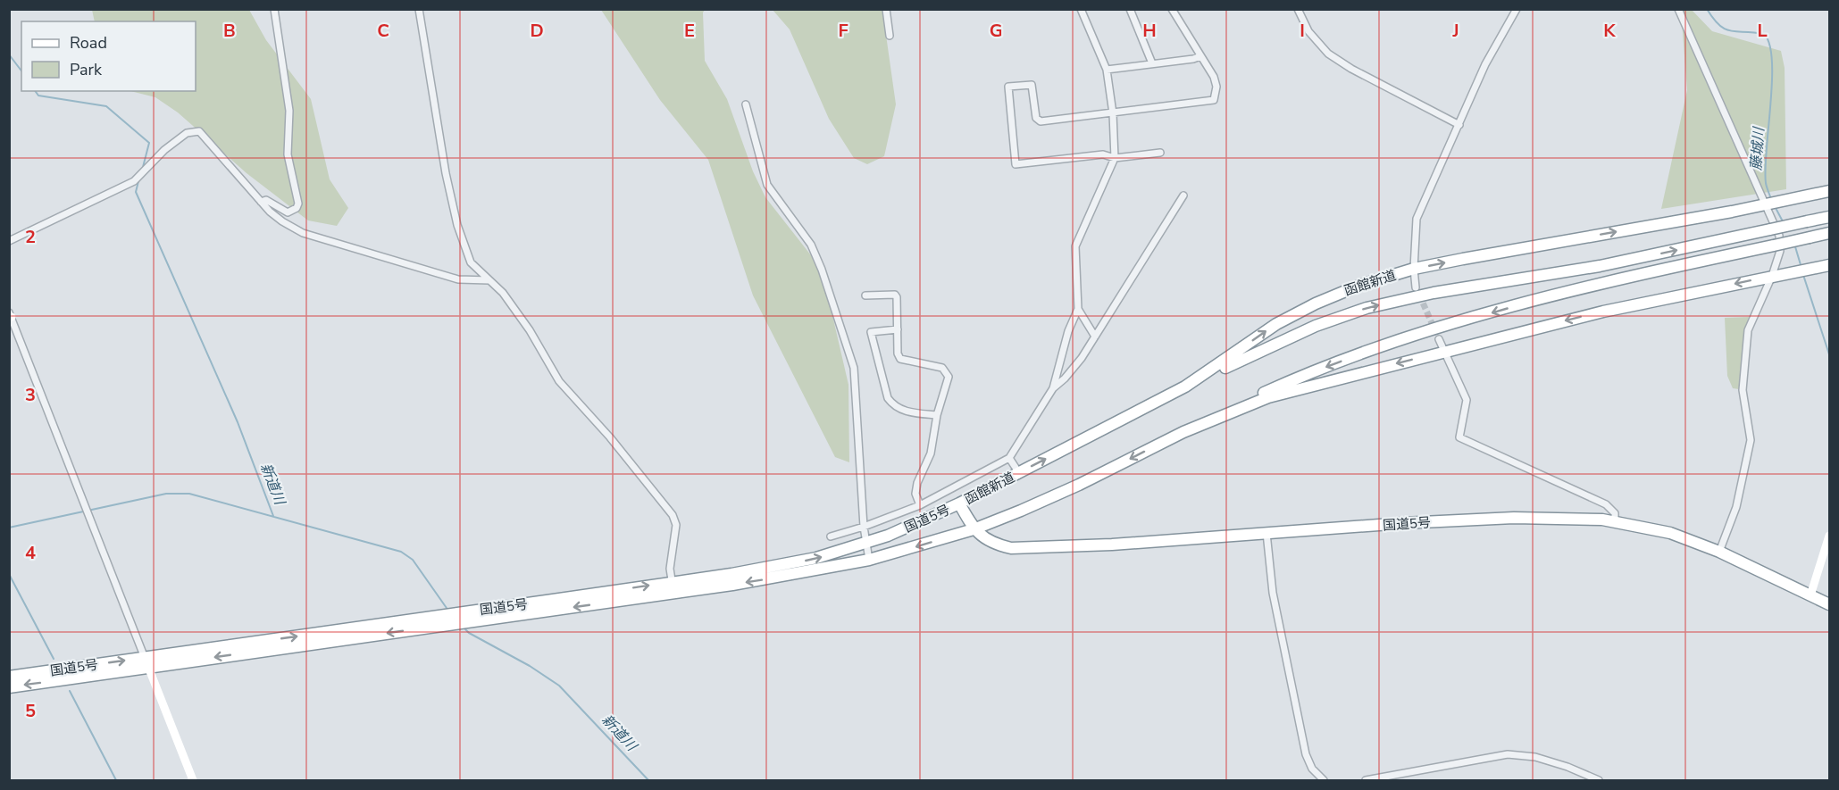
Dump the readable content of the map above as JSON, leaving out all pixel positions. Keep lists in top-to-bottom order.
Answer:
{
  "streets": {
    "highway": ["函館新道", "国道5号"]
  },
  "crossings": [
    ["函館新道", "国道5号"]
  ],
  "water": ["藤城川", "新道川"],
  "legend": ["Road", "Park"],
  "grid": {
    "columns": [
      "B",
      "C",
      "D",
      "E",
      "F",
      "G",
      "H",
      "I",
      "J",
      "K",
      "L"
    ],
    "rows": [
      "2",
      "3",
      "4",
      "5"
    ]
  }
}
